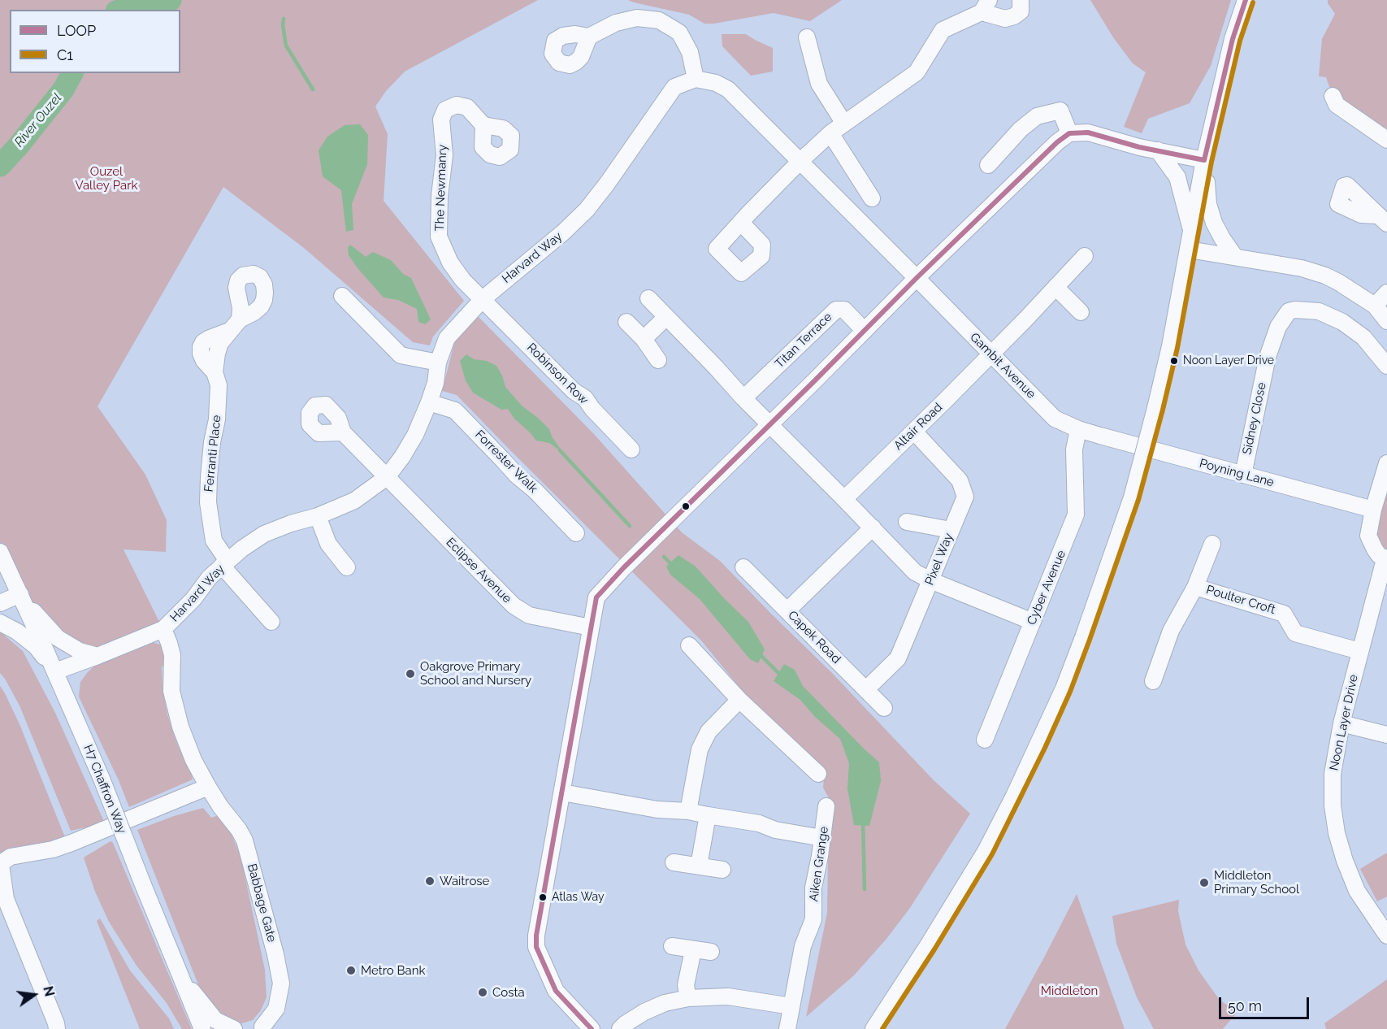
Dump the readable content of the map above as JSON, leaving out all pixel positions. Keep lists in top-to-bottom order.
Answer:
{
  "streets": {
    "street": [
      "The Newmanry",
      "Harvard Way",
      "Titan Terrace",
      "Gambit Avenue",
      "Robinson Row",
      "Sidney Close",
      "Altair Road",
      "Ferranti Place",
      "Forrester Walk",
      "Poyning Lane",
      "Pixel Way",
      "Eclipse Avenue",
      "Cyber Avenue",
      "Poulter Croft",
      "Capek Road",
      "Noon Layer Drive",
      "H7 Chaffron Way",
      "Aiken Grange",
      "Babbage Gate"
    ]
  },
  "crossings": [
    ["The Newmanry", "Harvard Way"],
    ["The Newmanry", "Robinson Row"],
    ["Harvard Way", "Robinson Row"],
    ["Harvard Way", "Ferranti Place"],
    ["Harvard Way", "Forrester Walk"],
    ["Harvard Way", "Eclipse Avenue"],
    ["Harvard Way", "Babbage Gate"],
    ["Gambit Avenue", "Altair Road"],
    ["Gambit Avenue", "Poyning Lane"],
    ["Gambit Avenue", "Cyber Avenue"],
    ["Sidney Close", "Poyning Lane"],
    ["Altair Road", "Pixel Way"],
    ["Poyning Lane", "Noon Layer Drive"],
    ["Pixel Way", "Capek Road"],
    ["Poulter Croft", "Noon Layer Drive"]
  ],
  "water": ["River Ouzel"],
  "parks": ["Ouzel Valley Park", "Middleton"],
  "places": [
    "Noon Layer Drive",
    "Oakgrove Primary School and Nursery",
    "Waitrose",
    "Middleton Primary School",
    "Atlas Way",
    "Metro Bank",
    "Costa"
  ],
  "lines": ["transit line LOOP", "transit line C1"],
  "legend": ["LOOP", "C1"],
  "scale_bar": "50 m",
  "north": "right"
}
